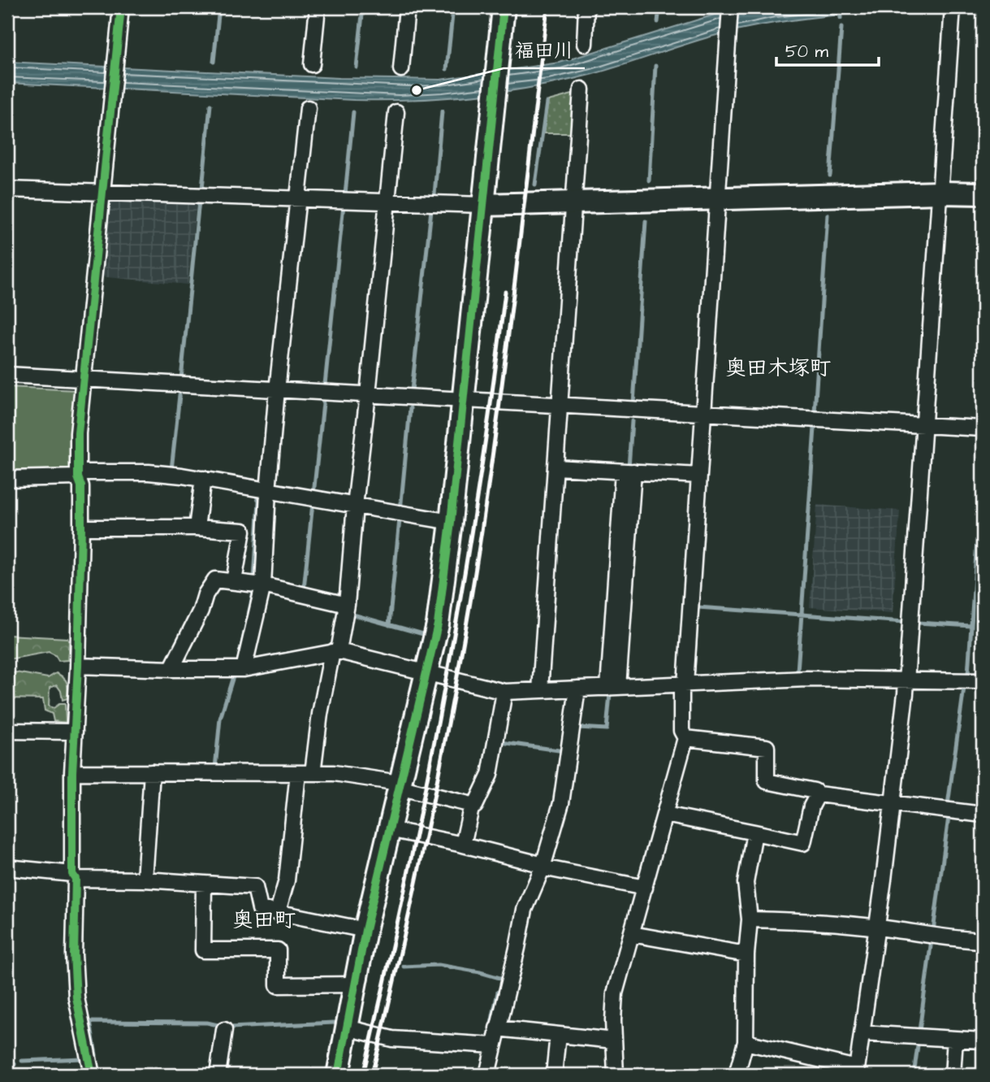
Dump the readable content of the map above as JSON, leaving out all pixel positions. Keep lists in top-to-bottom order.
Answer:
{
  "districts": ["奥田木塚町", "奥田町"],
  "places": ["福田川"],
  "scale_bar": "50 m"
}
